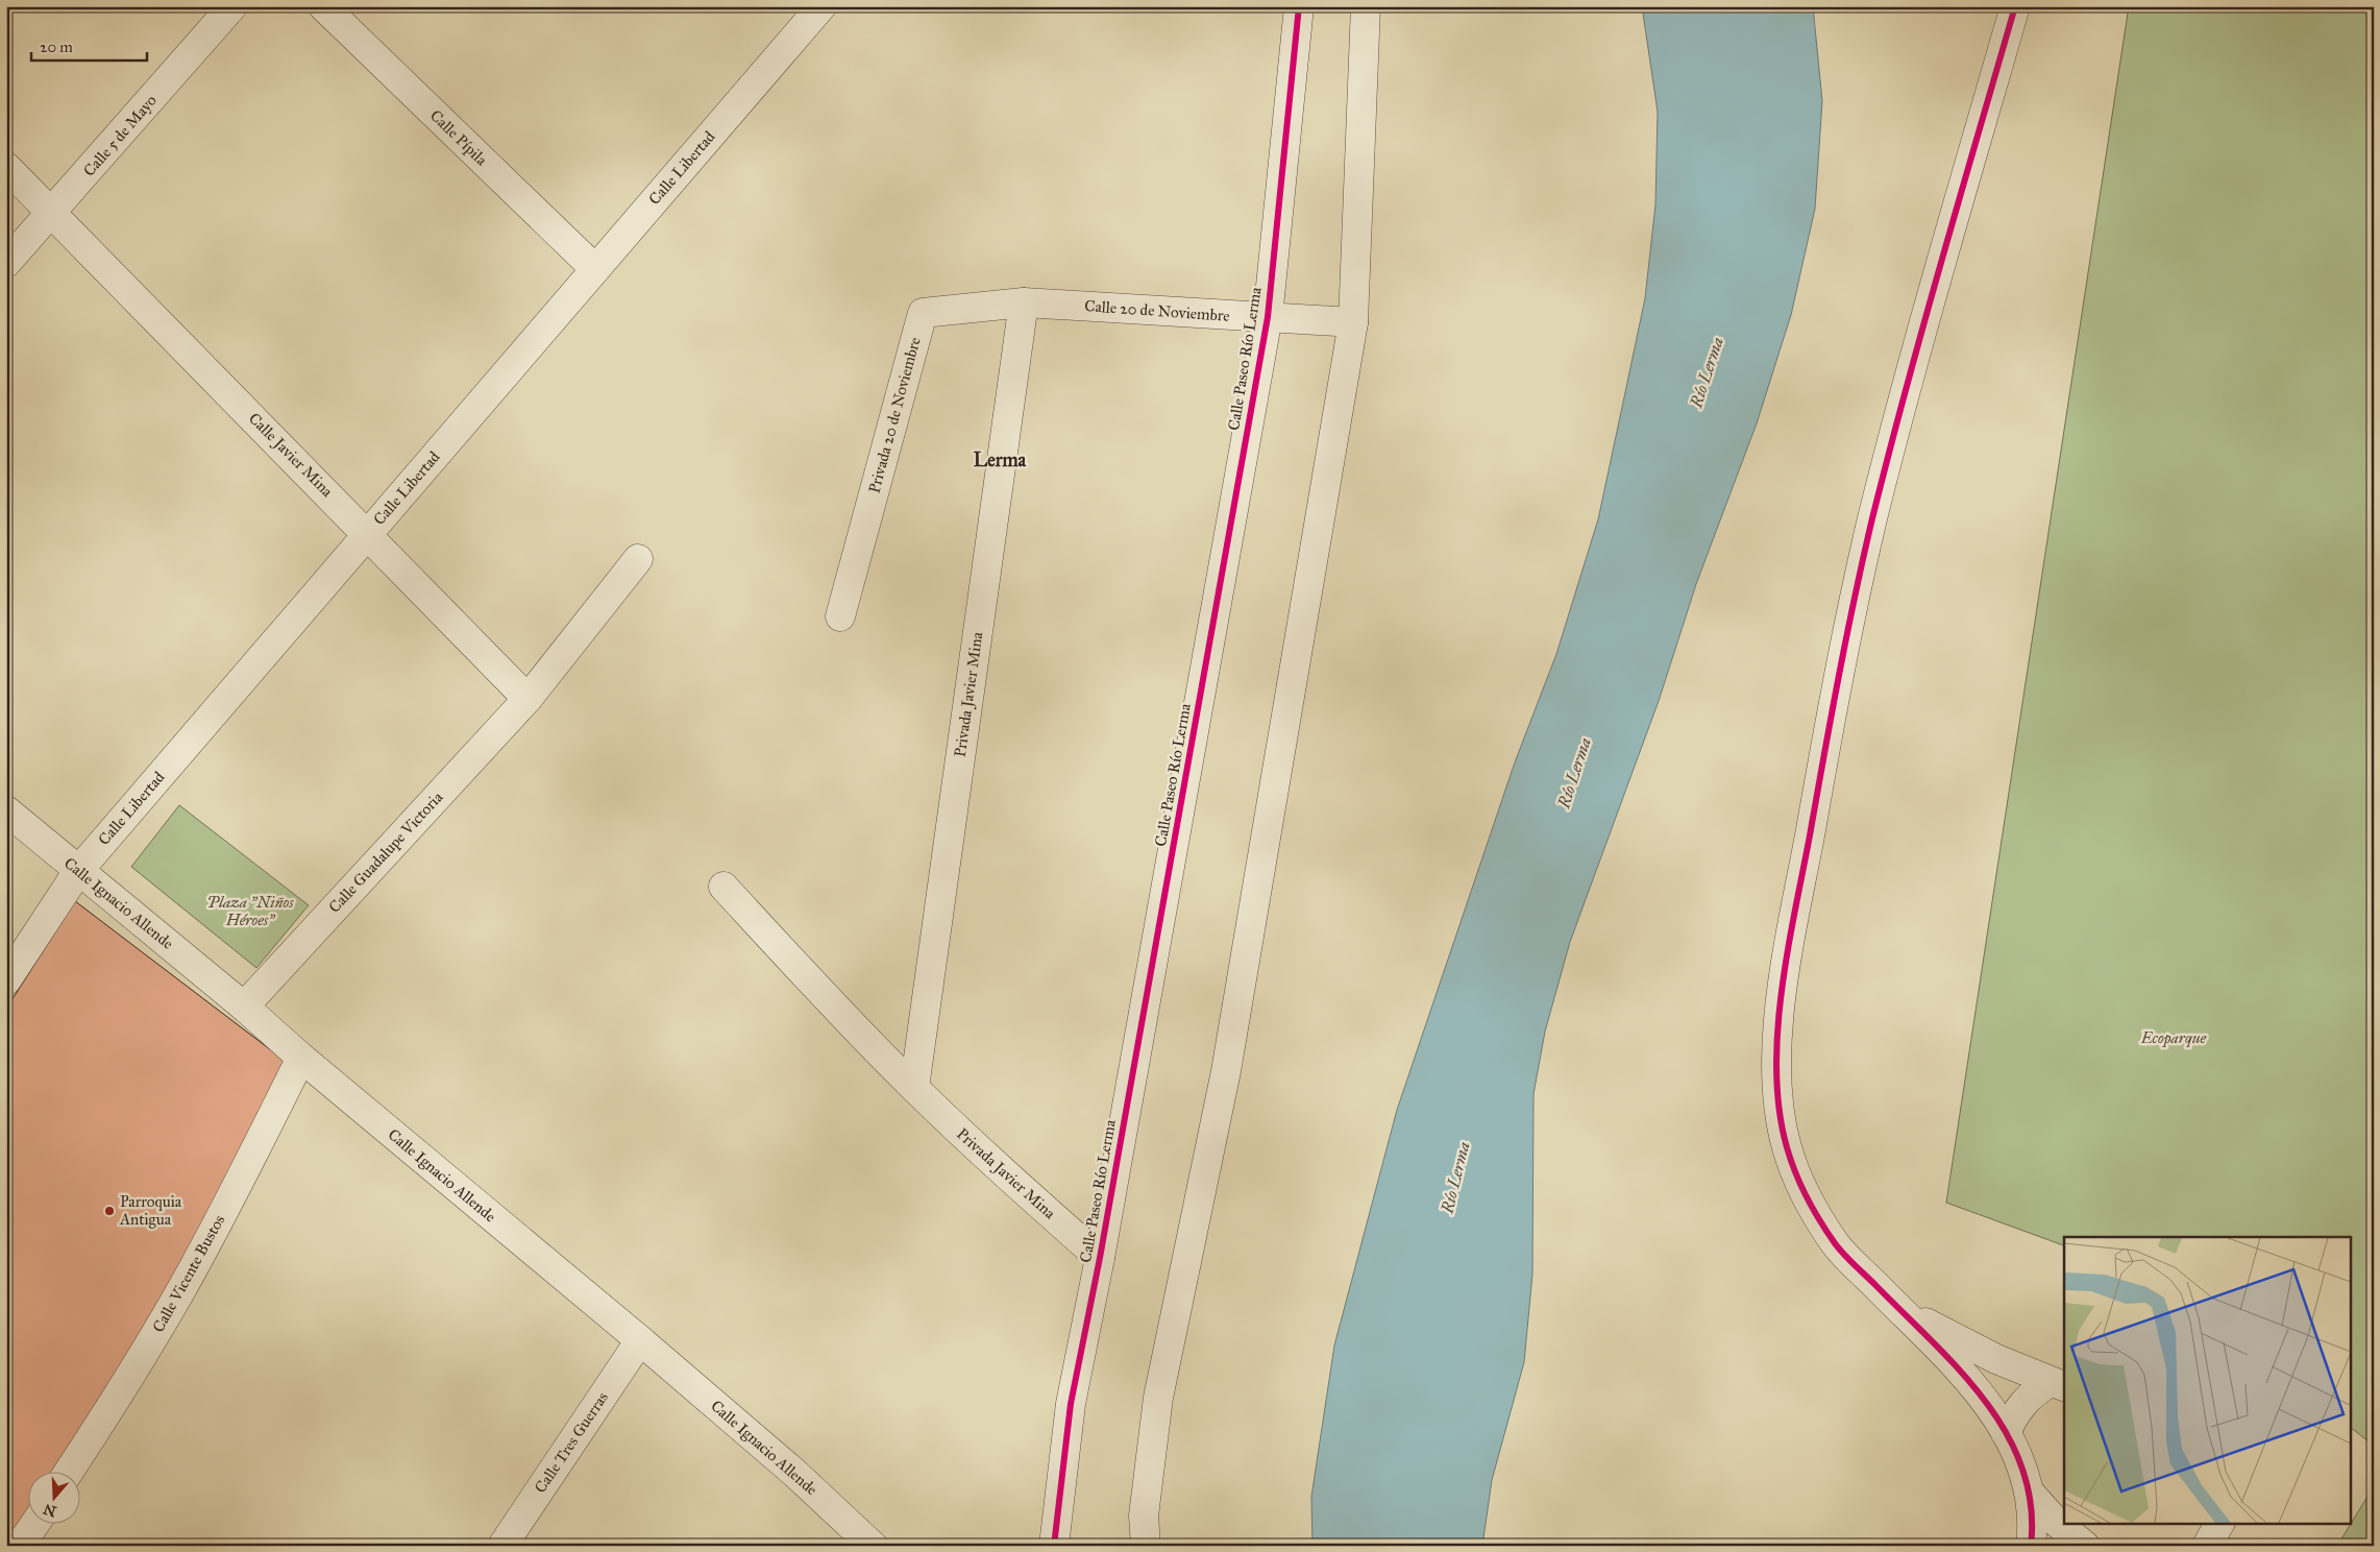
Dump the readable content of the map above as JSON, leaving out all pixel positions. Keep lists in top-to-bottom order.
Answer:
{
  "streets": {
    "street": [
      "Calle 5 de Mayo",
      "Calle Pípila",
      "Calle Libertad",
      "Calle 20 de Noviembre",
      "Calle Paseo Río Lerma",
      "Privada 20 de Noviembre",
      "Calle Javier Mina",
      "Privada Javier Mina",
      "Calle Guadalupe Victoria",
      "Calle Ignacio Allende",
      "Calle Vicente Bustos",
      "Calle Tres Guerras"
    ]
  },
  "crossings": [
    ["Calle 5 de Mayo", "Calle Javier Mina"],
    ["Calle Pípila", "Calle Libertad"],
    ["Calle Libertad", "Calle Javier Mina"],
    ["Calle Libertad", "Calle Ignacio Allende"],
    ["Calle 20 de Noviembre", "Calle Paseo Río Lerma"],
    ["Calle 20 de Noviembre", "Privada 20 de Noviembre"],
    ["Calle 20 de Noviembre", "Privada Javier Mina"],
    ["Calle Paseo Río Lerma", "Privada Javier Mina"],
    ["Privada 20 de Noviembre", "Privada Javier Mina"],
    ["Calle Javier Mina", "Calle Guadalupe Victoria"],
    ["Calle Guadalupe Victoria", "Calle Ignacio Allende"],
    ["Calle Ignacio Allende", "Calle Vicente Bustos"],
    ["Calle Ignacio Allende", "Calle Tres Guerras"]
  ],
  "districts": ["Lerma"],
  "water": ["Río Lerma"],
  "parks": ["Plaza \"Niños Héroes\"", "Ecoparque"],
  "places": ["Parroquia Antigua"],
  "scale_bar": "20 m",
  "north": "bottom"
}
